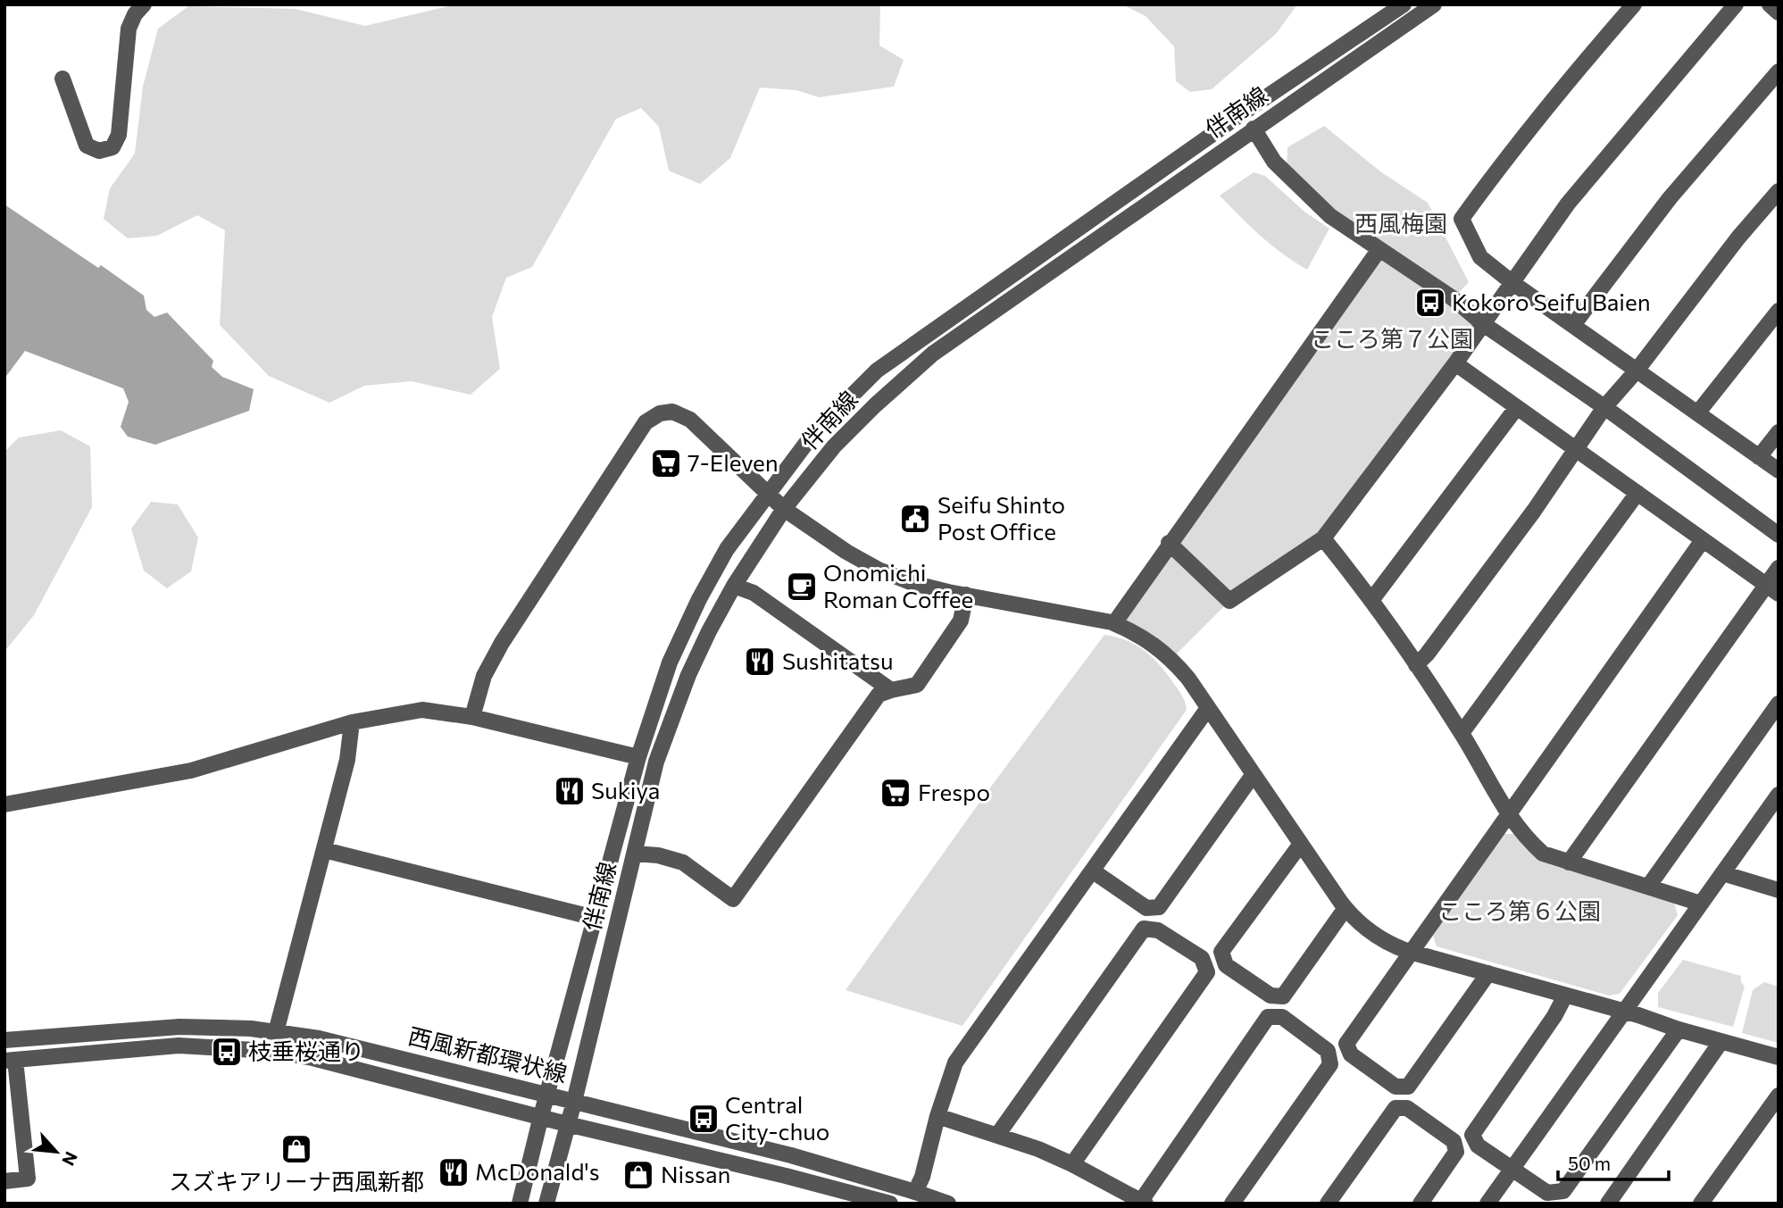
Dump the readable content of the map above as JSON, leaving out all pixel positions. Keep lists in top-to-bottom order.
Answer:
{
  "streets": {
    "street": ["伴南線", "西風新都環状線"]
  },
  "crossings": [
    ["伴南線", "西風新都環状線"]
  ],
  "parks": ["西風梅園", "こころ第７公園", "こころ第６公園"],
  "places": {
    "bus stop": ["Kokoro Seifu Baien", "枝垂桜通り", "Central City-chuo"],
    "supermarket": ["7-Eleven", "Frespo"],
    "public building": ["Seifu Shinto Post Office"],
    "cafe": ["Onomichi Roman Coffee"],
    "restaurant": ["Sushitatsu", "Sukiya", "McDonald's"],
    "shop": ["スズキアリーナ西風新都", "Nissan"]
  },
  "scale_bar": "50 m",
  "north": "bottom right"
}
